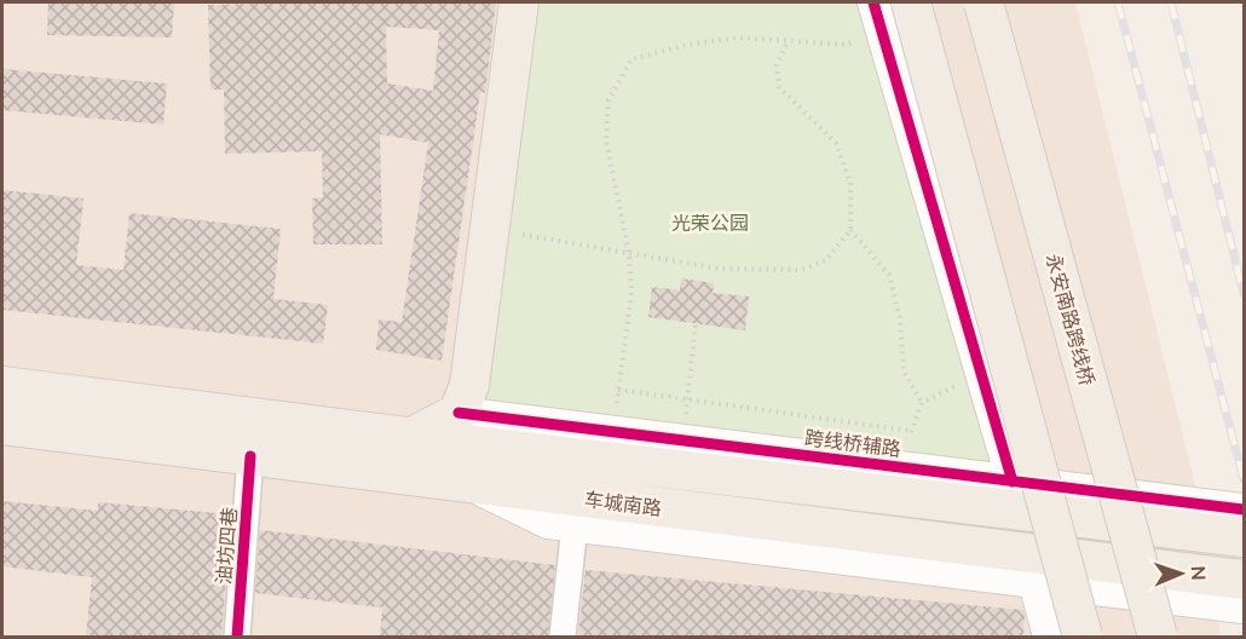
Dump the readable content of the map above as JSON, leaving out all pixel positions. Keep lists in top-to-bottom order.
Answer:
{
  "streets": {
    "main road": ["永安南路跨线桥", "车城南路"],
    "street": ["跨线桥辅路", "油坊四巷"]
  },
  "crossings": [
    ["车城南路", "油坊四巷"]
  ],
  "parks": ["光荣公园"],
  "north": "right"
}
